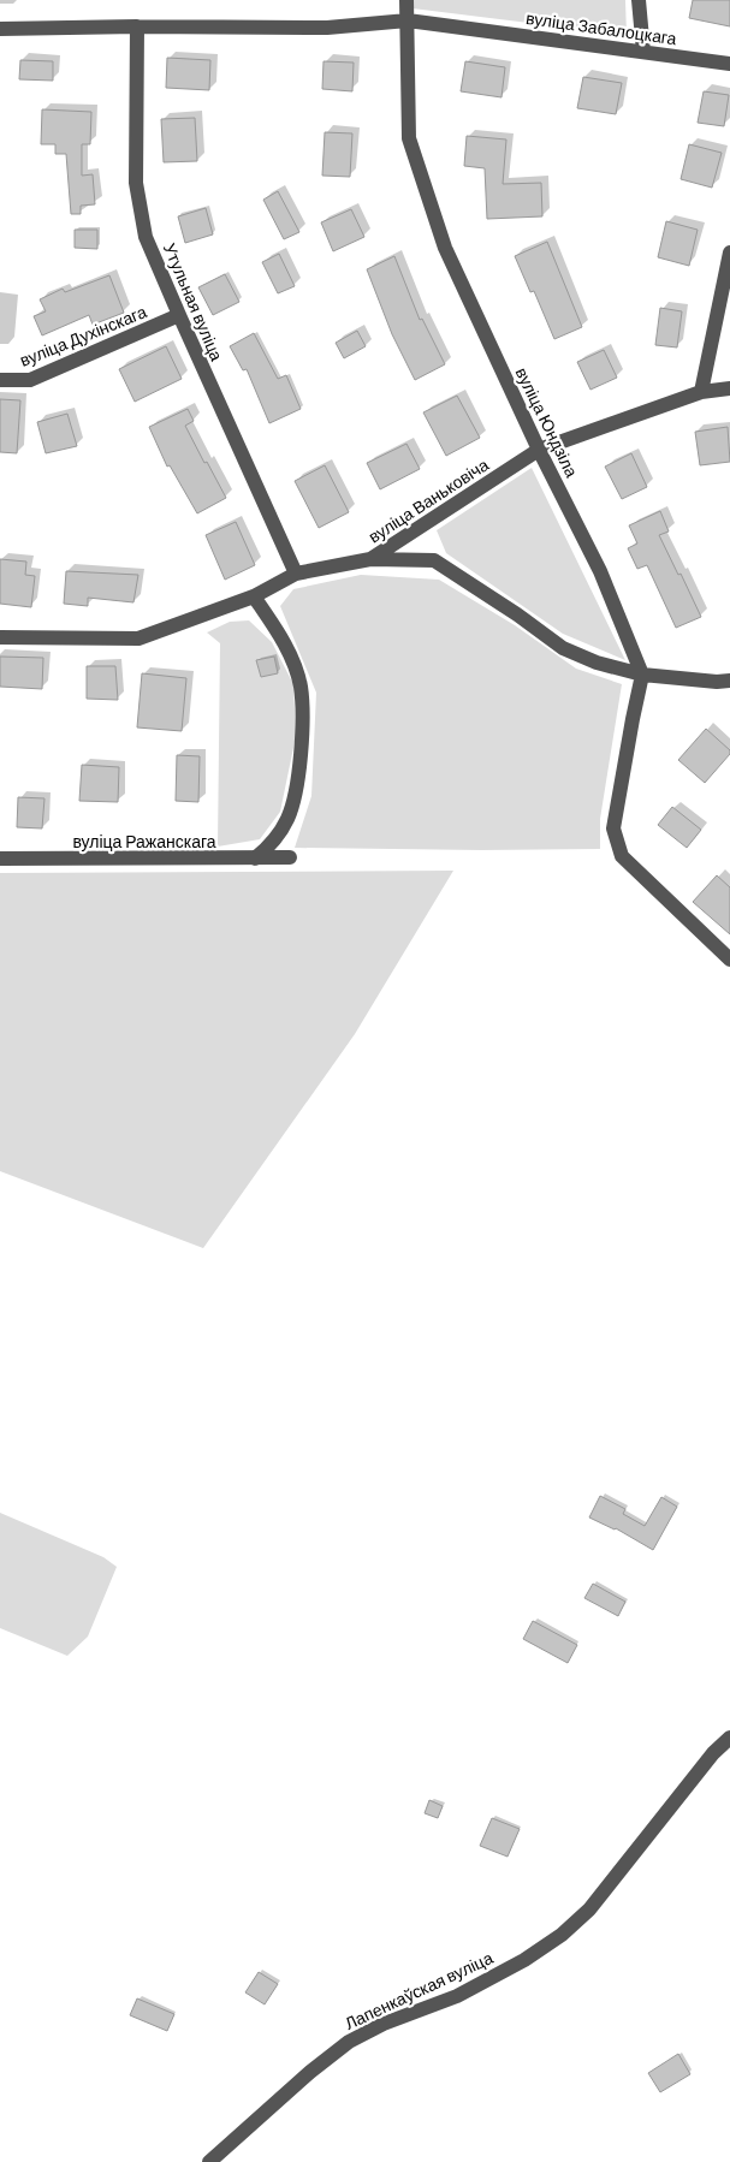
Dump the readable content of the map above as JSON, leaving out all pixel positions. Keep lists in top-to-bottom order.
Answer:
{
  "streets": {
    "street": [
      "вуліца Забалоцкага",
      "Утульная вуліца",
      "вуліца Духінскага",
      "вуліца Юндзіла",
      "вуліца Ваньковіча",
      "вуліца Ражанскага",
      "Лапенкаўская вуліца"
    ]
  },
  "crossings": [
    ["вуліца Забалоцкага", "Утульная вуліца"],
    ["вуліца Забалоцкага", "вуліца Юндзіла"],
    ["Утульная вуліца", "вуліца Духінскага"],
    ["Утульная вуліца", "вуліца Ваньковіча"],
    ["вуліца Юндзіла", "вуліца Ваньковіча"]
  ]
}
